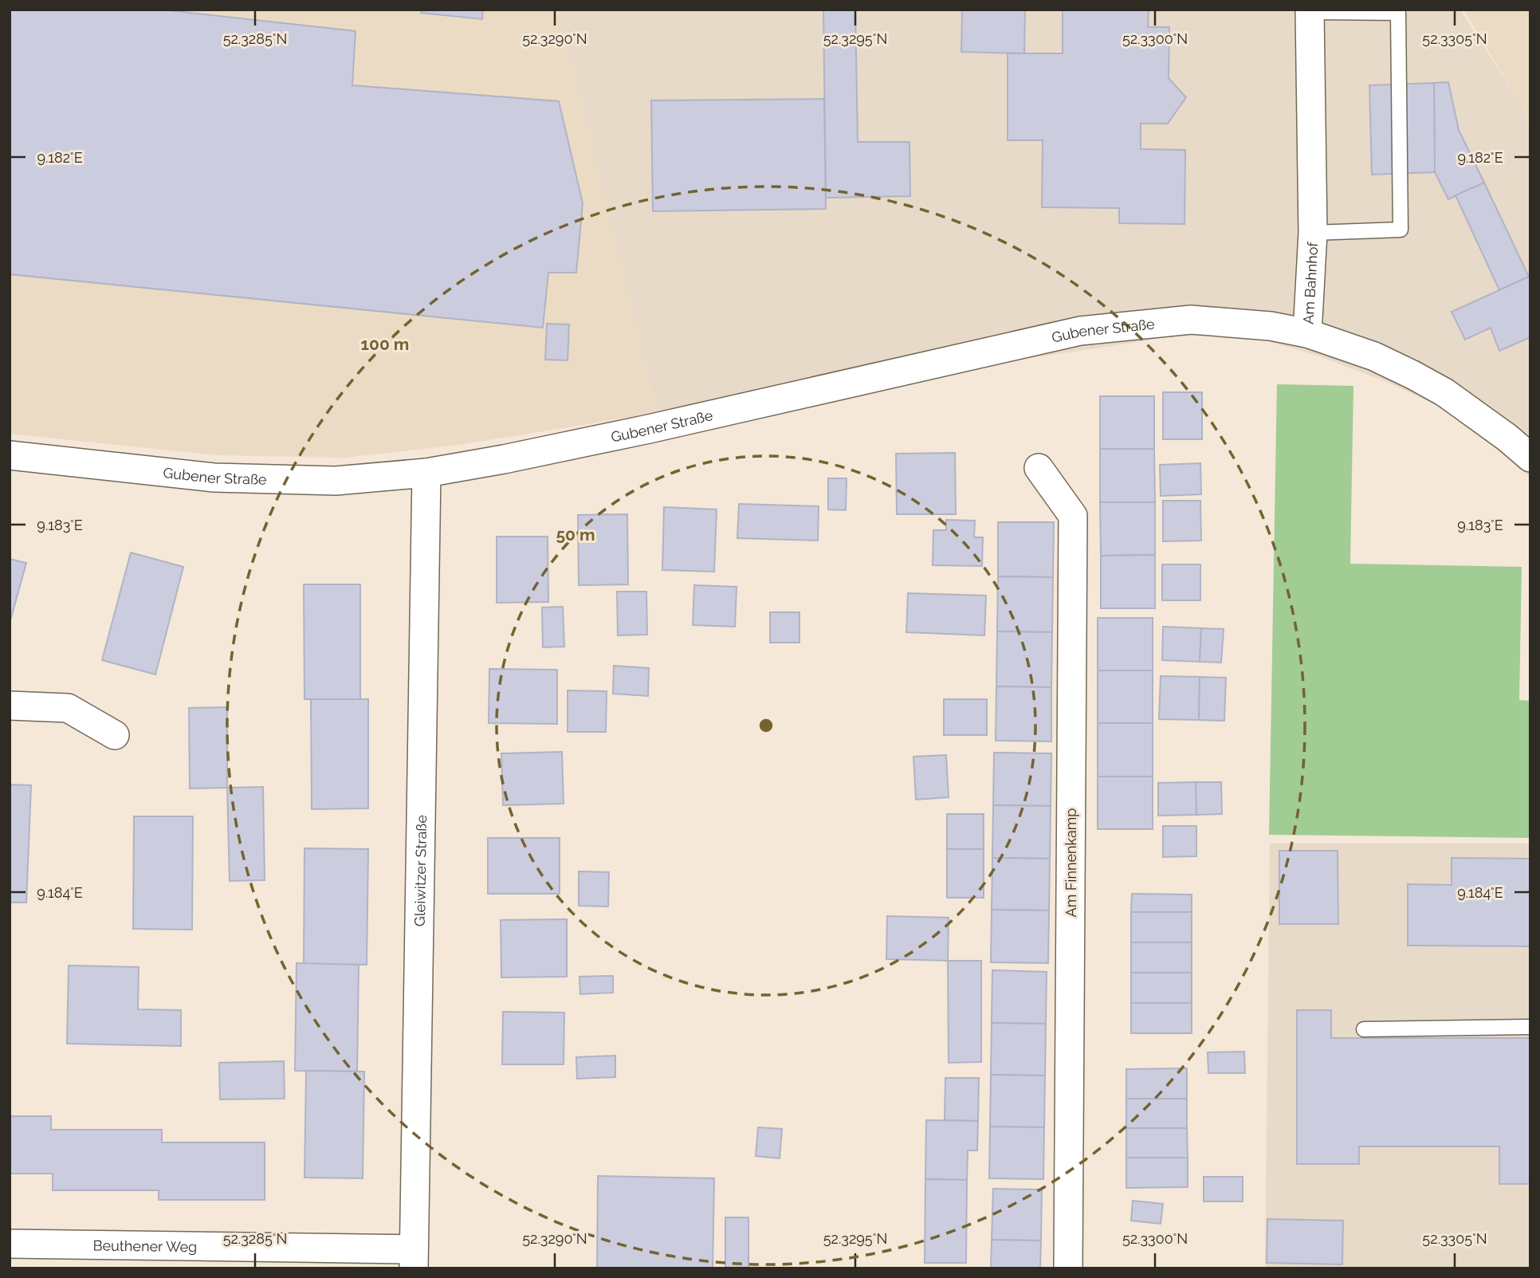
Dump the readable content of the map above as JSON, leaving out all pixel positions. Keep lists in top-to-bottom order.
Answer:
{
  "streets": {
    "street": [
      "Am Bahnhof",
      "Gubener Straße",
      "Am Finnenkamp",
      "Gleiwitzer Straße",
      "Beuthener Weg"
    ]
  },
  "crossings": [
    ["Am Bahnhof", "Gubener Straße"],
    ["Gubener Straße", "Gleiwitzer Straße"],
    ["Gleiwitzer Straße", "Beuthener Weg"]
  ],
  "coordinates": [
    "52.3285°N",
    "52.3290°N",
    "52.3295°N",
    "52.3300°N",
    "52.3305°N",
    "9.182°E",
    "9.183°E",
    "9.184°E"
  ],
  "rings": ["100 m", "50 m"]
}
